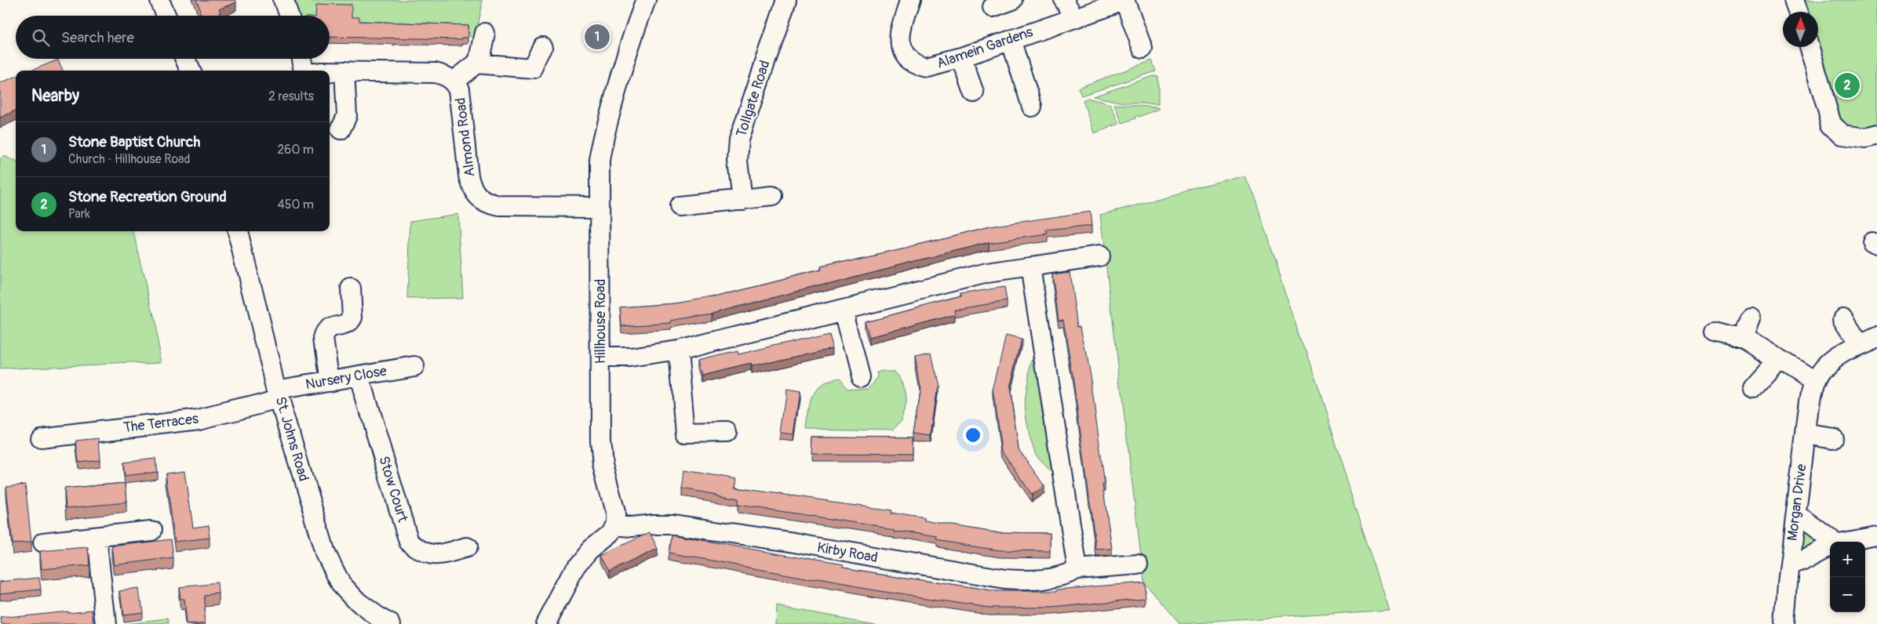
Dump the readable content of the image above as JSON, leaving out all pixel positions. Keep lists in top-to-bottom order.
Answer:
{
  "streets": {
    "street": [
      "Alamein Gardens",
      "Tollgate Road",
      "Almond Road",
      "Hillhouse Road",
      "Nursery Close",
      "The Terraces",
      "St. Johns Road",
      "Stow Court",
      "Morgan Drive",
      "Kirby Road"
    ]
  },
  "crossings": [
    ["Almond Road", "Hillhouse Road"],
    ["Hillhouse Road", "Kirby Road"],
    ["Nursery Close", "The Terraces"],
    ["Nursery Close", "St. Johns Road"],
    ["Nursery Close", "Stow Court"],
    ["The Terraces", "St. Johns Road"]
  ],
  "north": "top",
  "page": {
    "search": "Search here",
    "pins": ["1", "2"],
    "heading": ["Nearby", "2 results"],
    "list": [
      {
        "mark": "1",
        "name": "Stone Baptist Church",
        "note": "Church · Hillhouse Road",
        "value": "260 m"
      },
      {
        "mark": "2",
        "name": "Stone Recreation Ground",
        "note": "Park",
        "value": "450 m"
      }
    ],
    "map_buttons": ["+", "−"]
  }
}
